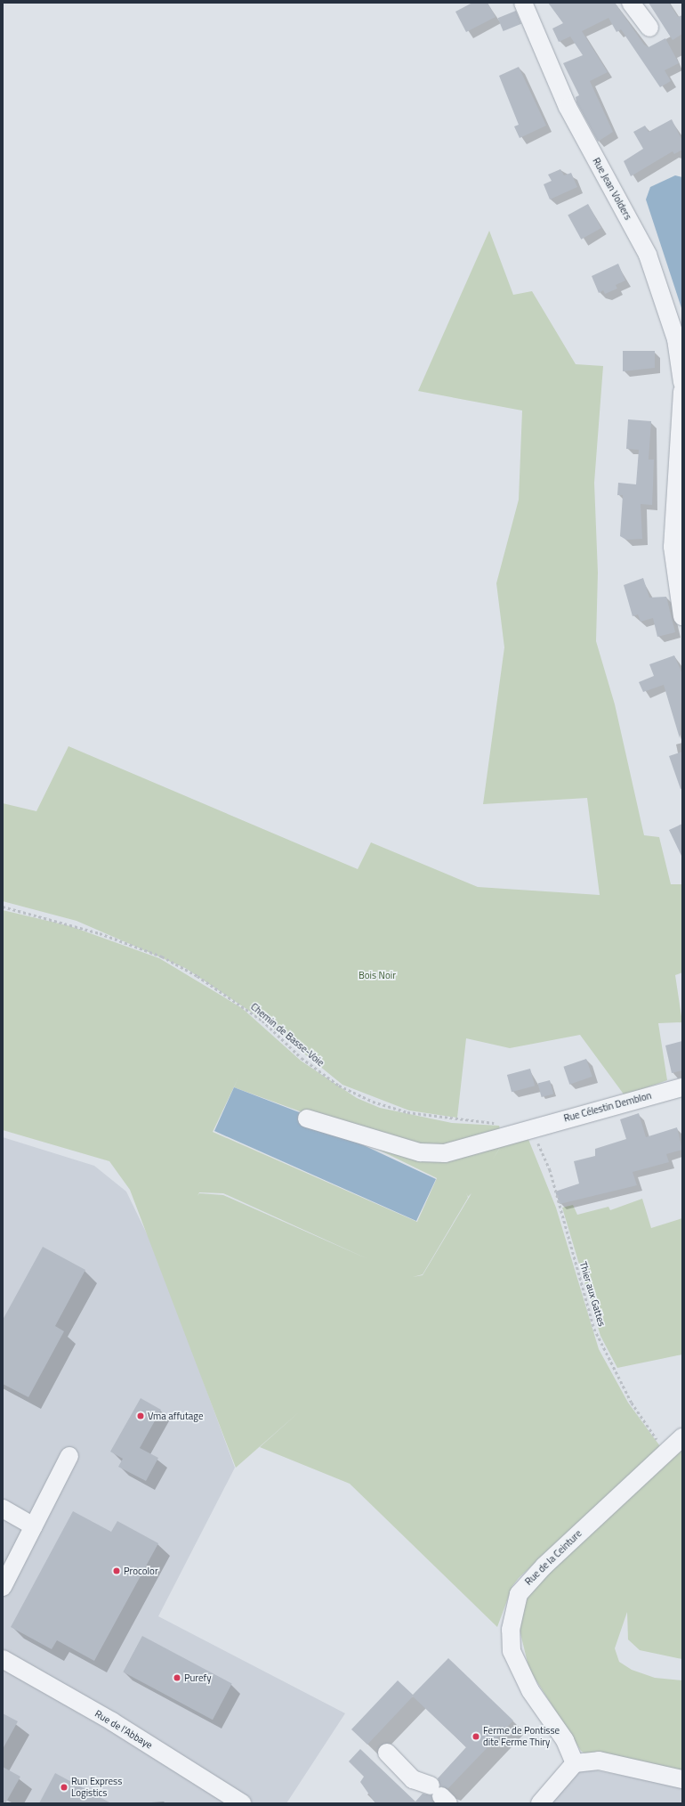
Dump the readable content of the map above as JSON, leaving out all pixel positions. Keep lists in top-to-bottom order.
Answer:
{
  "streets": {
    "street": [
      "Rue Jean Volders",
      "Rue Célestin Demblon",
      "Rue de la Ceinture",
      "Rue de l'Abbaye"
    ],
    "path": ["Chemin de Basse-Voie", "Thier aux Gattes"]
  },
  "crossings": [
    ["Rue Célestin Demblon", "Thier aux Gattes"],
    ["Thier aux Gattes", "Rue de la Ceinture"]
  ],
  "parks": ["Bois Noir"],
  "places": [
    "Vma affutage",
    "Procolor",
    "Purefy",
    "Ferme de Pontisse dite Ferme Thiry",
    "Run Express Logistics"
  ]
}
